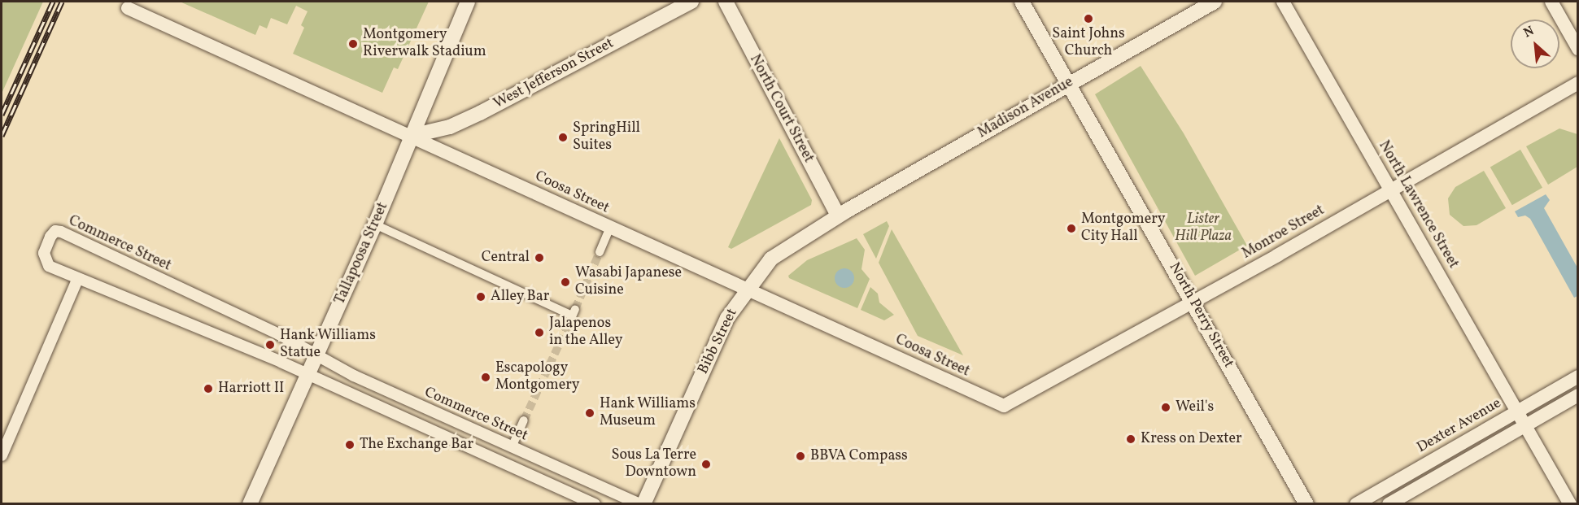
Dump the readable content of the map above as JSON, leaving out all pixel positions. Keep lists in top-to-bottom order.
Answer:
{
  "streets": {
    "main road": [
      "West Jefferson Street",
      "Madison Avenue",
      "North Court Street",
      "Tallapoosa Street",
      "North Perry Street",
      "Bibb Street"
    ],
    "street": [
      "Coosa Street",
      "North Lawrence Street",
      "Monroe Street",
      "Commerce Street",
      "Dexter Avenue"
    ]
  },
  "crossings": [
    ["West Jefferson Street", "Coosa Street"],
    ["West Jefferson Street", "Tallapoosa Street"],
    ["Madison Avenue", "North Court Street"],
    ["Madison Avenue", "North Perry Street"],
    ["Madison Avenue", "Bibb Street"],
    ["North Court Street", "Bibb Street"],
    ["Coosa Street", "Monroe Street"],
    ["Coosa Street", "Tallapoosa Street"],
    ["Coosa Street", "Bibb Street"],
    ["North Lawrence Street", "Monroe Street"],
    ["North Lawrence Street", "Dexter Avenue"],
    ["Monroe Street", "North Perry Street"],
    ["Commerce Street", "Tallapoosa Street"],
    ["Commerce Street", "Bibb Street"]
  ],
  "parks": ["Lister Hill Plaza"],
  "places": [
    "Saint Johns Church",
    "Montgomery Riverwalk Stadium",
    "SpringHill Suites",
    "Montgomery City Hall",
    "Central",
    "Wasabi Japanese Cuisine",
    "Alley Bar",
    "Jalapenos in the Alley",
    "Hank Williams Statue",
    "Escapology Montgomery",
    "Harriott II",
    "Weil's",
    "Hank Williams Museum",
    "Kress on Dexter",
    "The Exchange Bar",
    "BBVA Compass",
    "Sous La Terre Downtown"
  ],
  "north": "top left"
}
